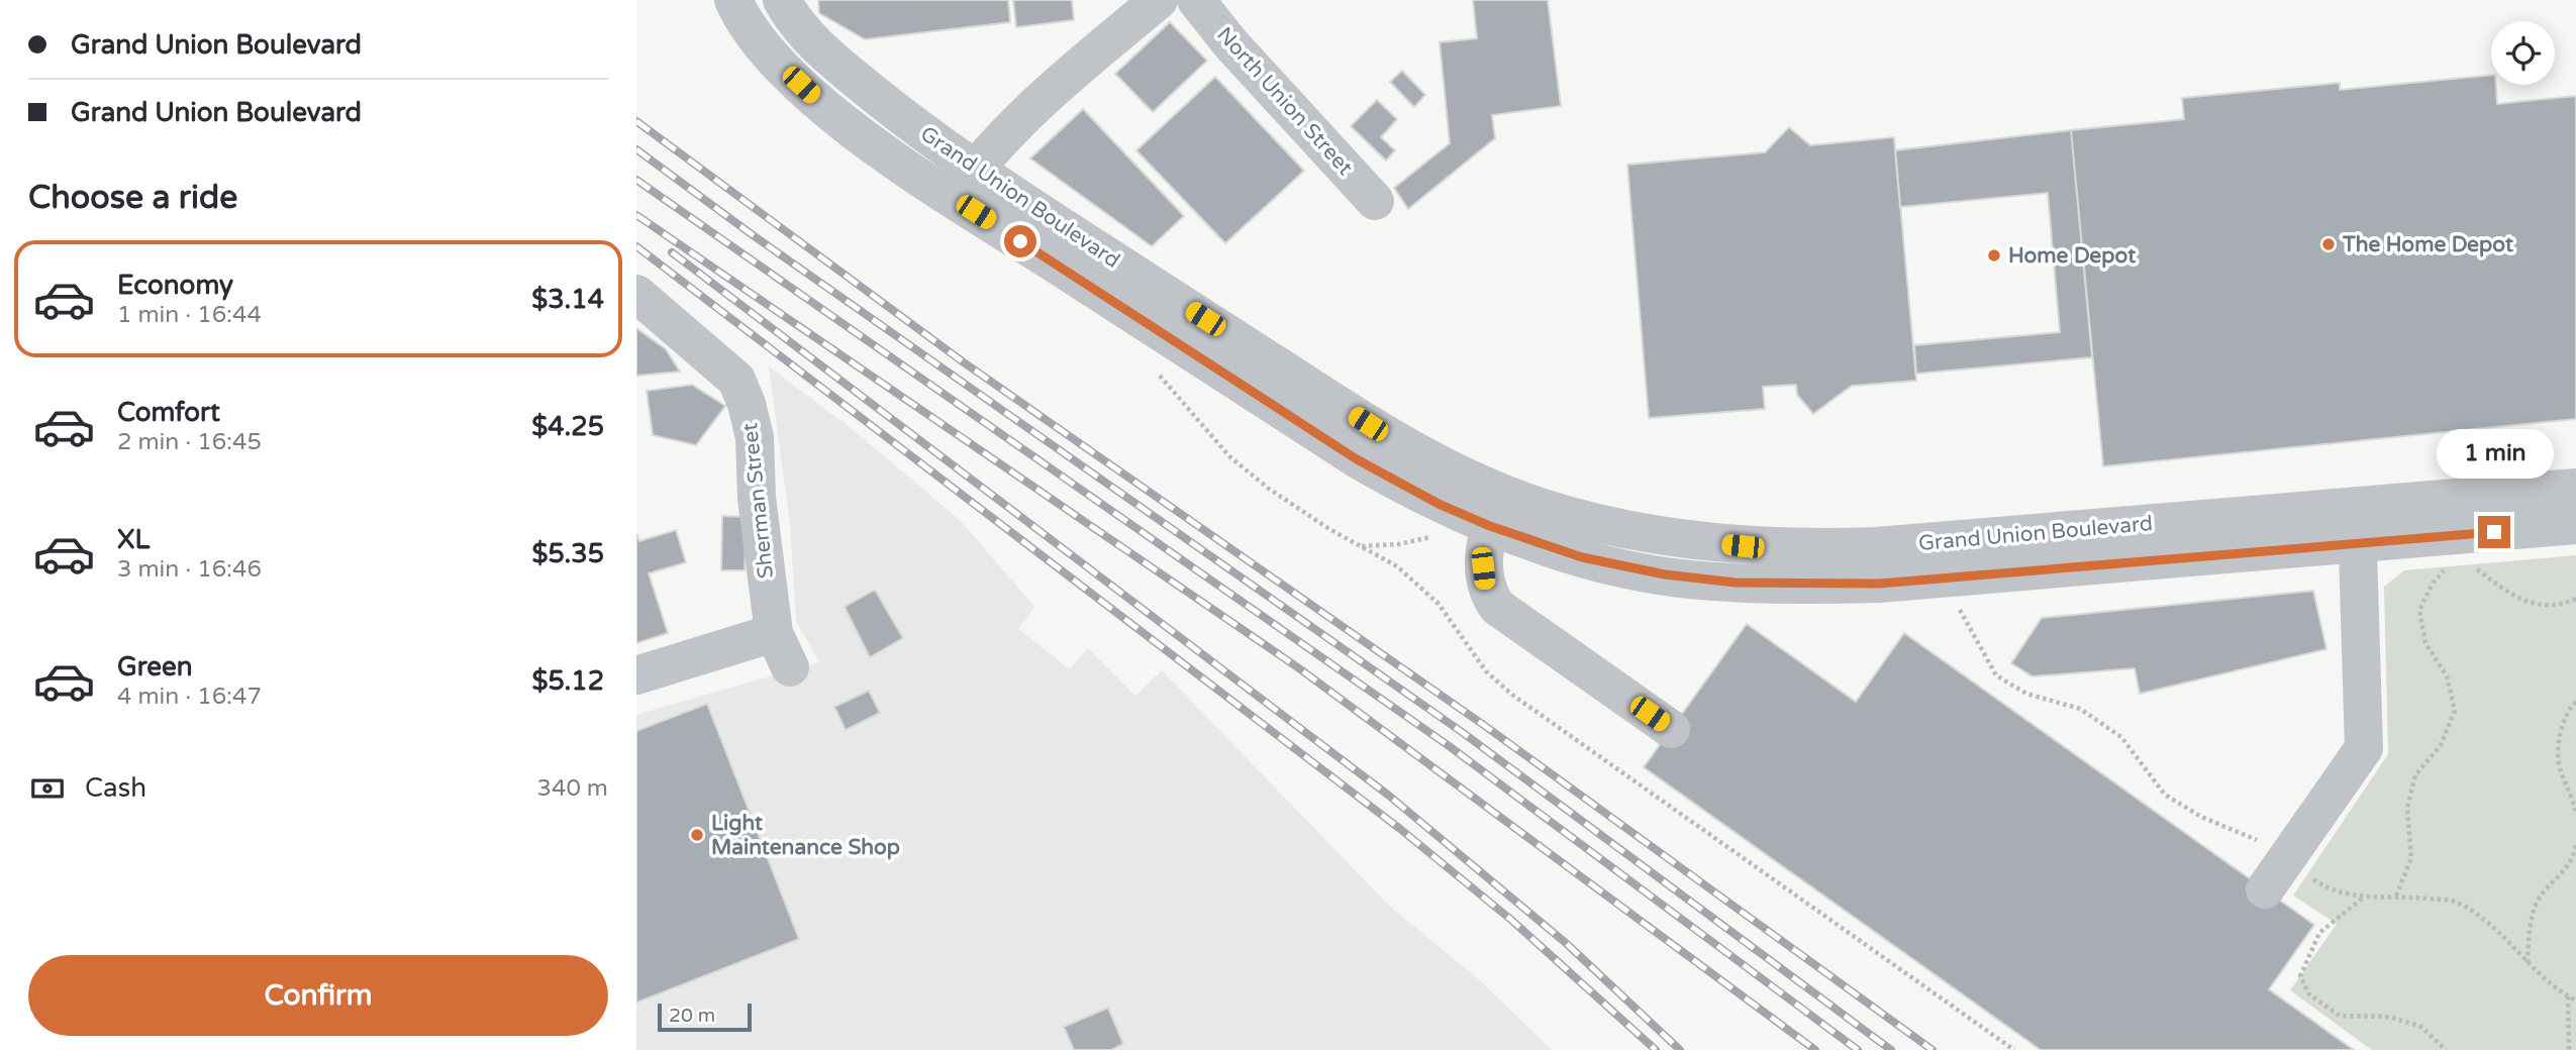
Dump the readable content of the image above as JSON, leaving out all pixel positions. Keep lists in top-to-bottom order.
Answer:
{
  "streets": {
    "street": ["North Union Street", "Grand Union Boulevard", "Sherman Street"]
  },
  "places": ["The Home Depot", "Home Depot", "Light Maintenance Shop"],
  "scale_bar": "20 m",
  "page": {
    "banner": ["Grand Union Boulevard", "Grand Union Boulevard"],
    "heading": "Choose a ride",
    "list": [
      {
        "name": "Economy",
        "note": "1 min · 16:44",
        "value": "$3.14"
      },
      {
        "name": "Comfort",
        "note": "2 min · 16:45",
        "value": "$4.25"
      },
      {
        "name": "XL",
        "note": "3 min · 16:46",
        "value": "$5.35"
      },
      {
        "name": "Green",
        "note": "4 min · 16:47",
        "value": "$5.12"
      }
    ],
    "bubble": "1 min",
    "pay": ["Cash", "340 m"],
    "buttons": "Confirm",
    "scale": "20 m"
  }
}
